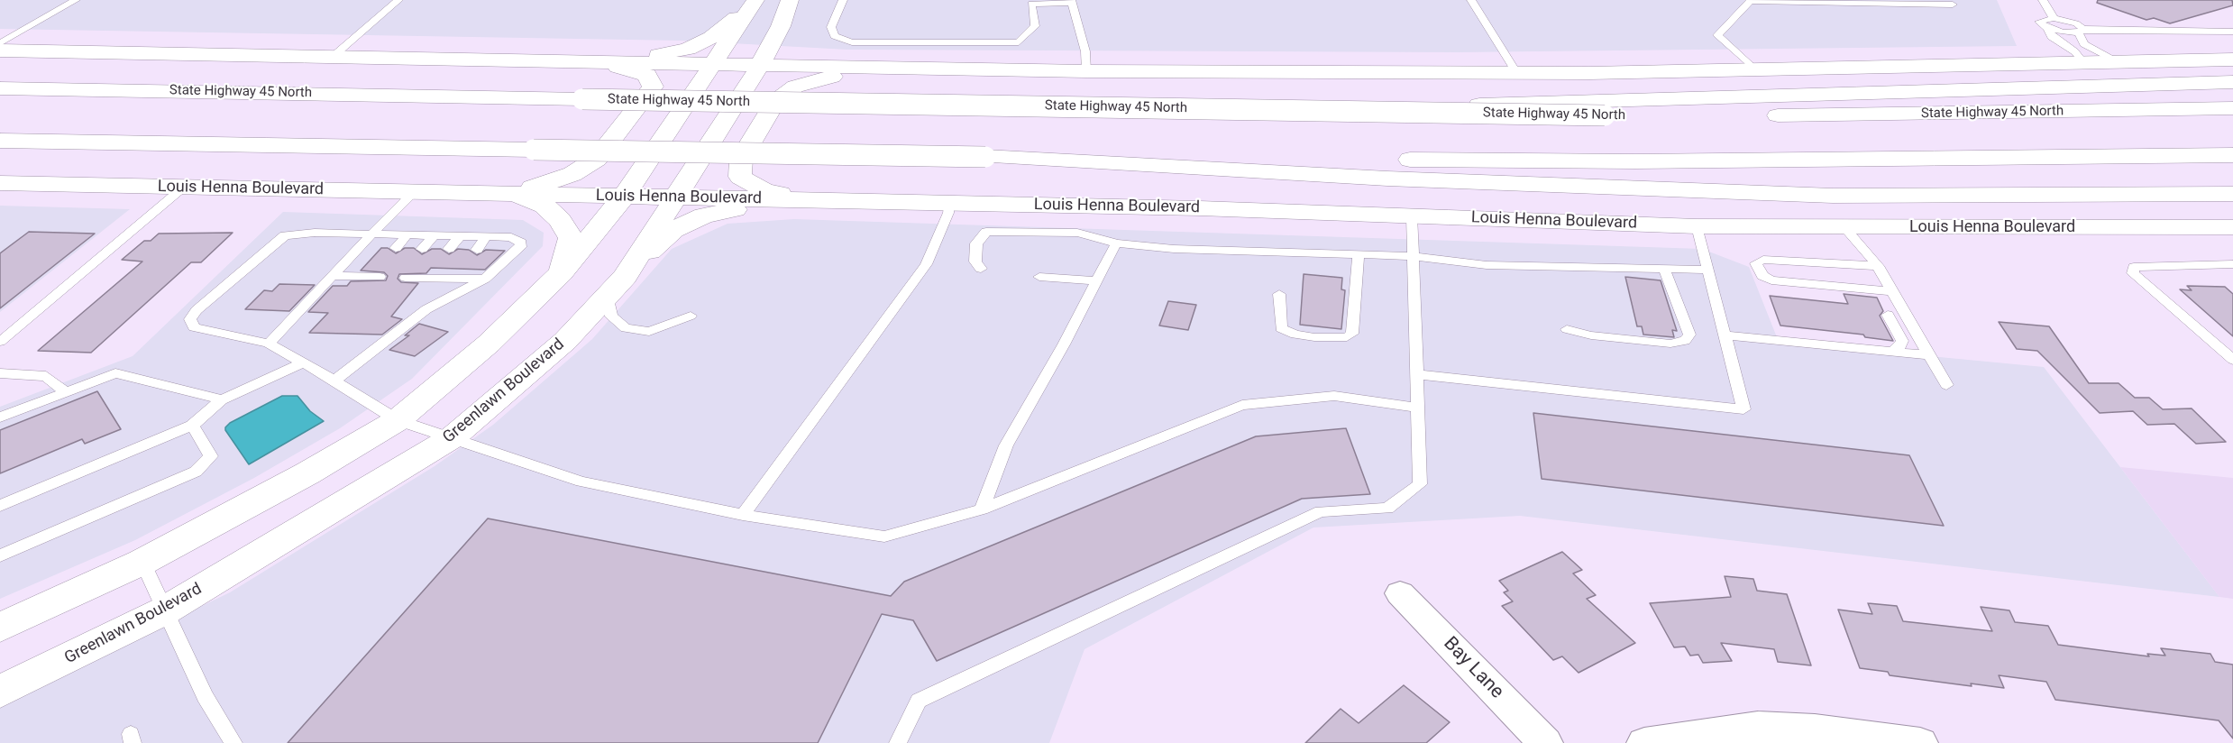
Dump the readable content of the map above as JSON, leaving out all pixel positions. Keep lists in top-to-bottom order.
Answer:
{
  "streets": {
    "main road": ["State Highway 45 North", "Louis Henna Boulevard", "Greenlawn Boulevard"],
    "street": ["Bay Lane"]
  },
  "crossings": [
    ["Louis Henna Boulevard", "Greenlawn Boulevard"]
  ]
}
